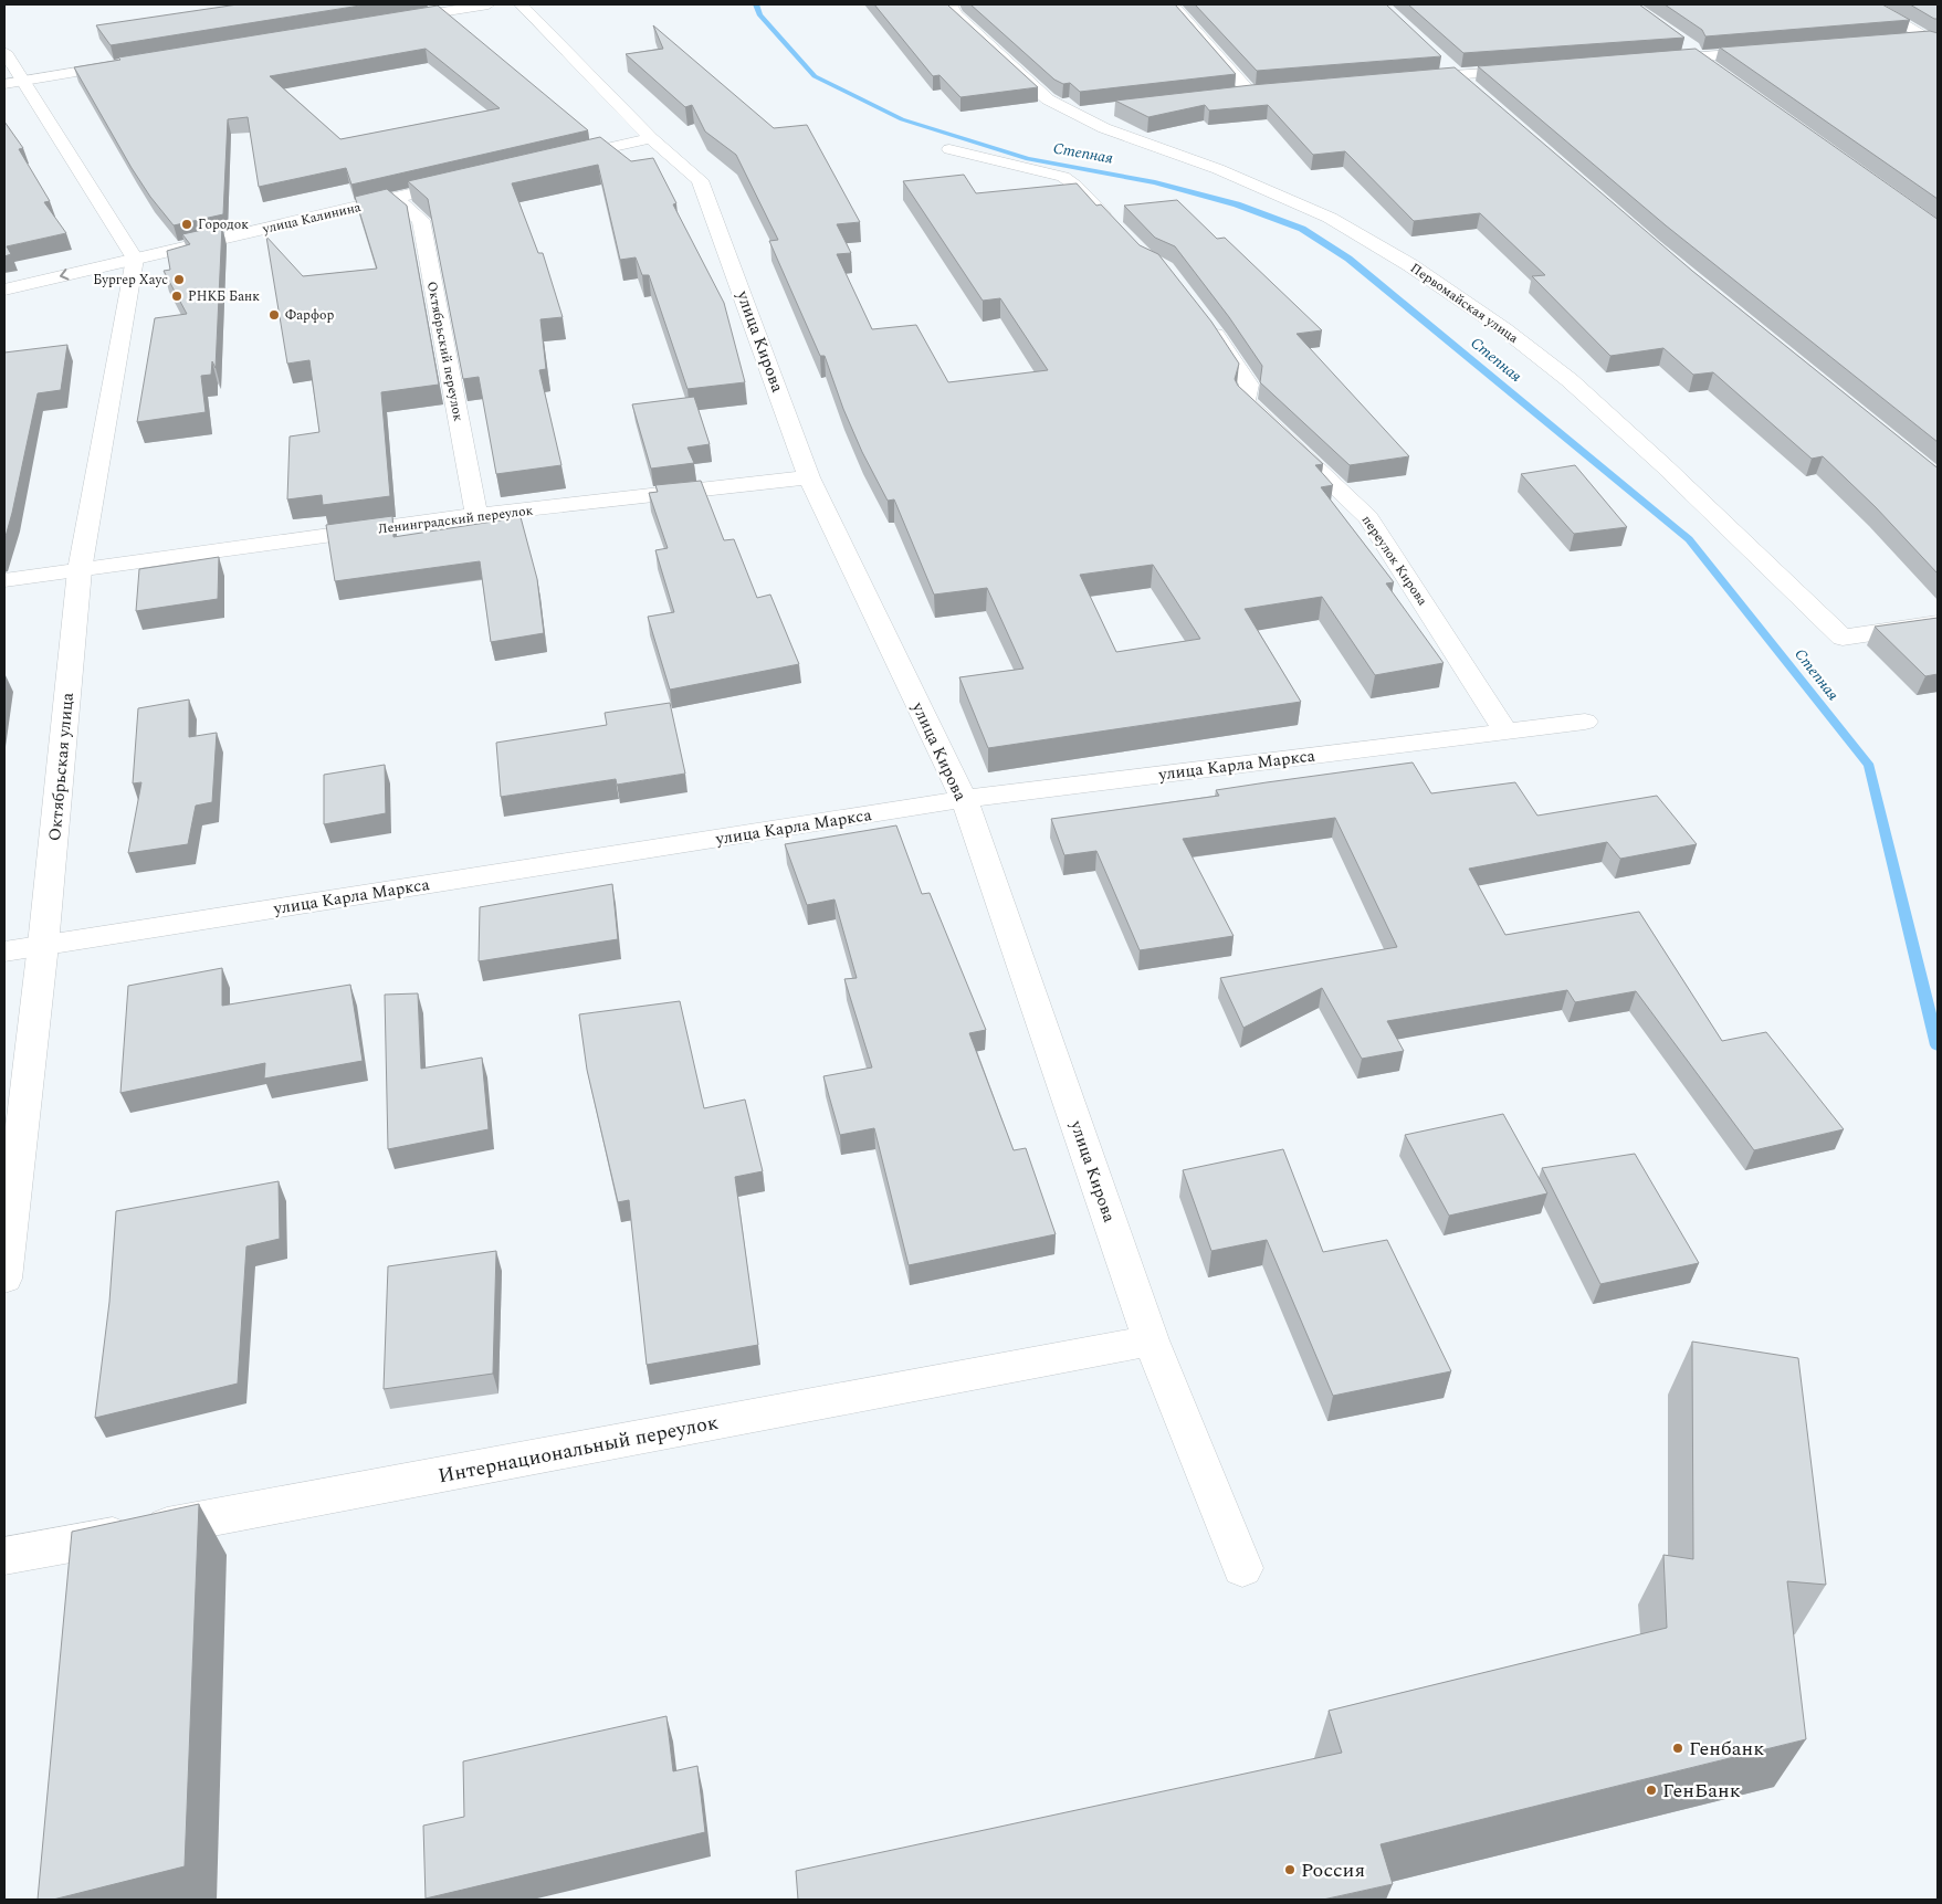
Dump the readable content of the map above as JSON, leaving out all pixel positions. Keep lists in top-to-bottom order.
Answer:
{
  "streets": {
    "street": [
      "улица Калинина",
      "Первомайская улица",
      "улица Кирова",
      "Октябрьский переулок",
      "Ленинградский переулок",
      "переулок Кирова",
      "улица Карла Маркса",
      "Октябрьская улица",
      "Интернациональный переулок"
    ]
  },
  "crossings": [
    ["улица Калинина", "Октябрьский переулок"],
    ["улица Калинина", "Октябрьская улица"],
    ["улица Кирова", "Ленинградский переулок"],
    ["улица Кирова", "улица Карла Маркса"],
    ["улица Кирова", "Интернациональный переулок"],
    ["Октябрьский переулок", "Ленинградский переулок"],
    ["Ленинградский переулок", "Октябрьская улица"],
    ["переулок Кирова", "улица Карла Маркса"],
    ["улица Карла Маркса", "Октябрьская улица"]
  ],
  "water": ["Степная"],
  "places": [
    "Городок",
    "Бургер Хаус",
    "РНКБ Банк",
    "Фарфор",
    "Генбанк",
    "ГенБанк",
    "Россия"
  ]
}
